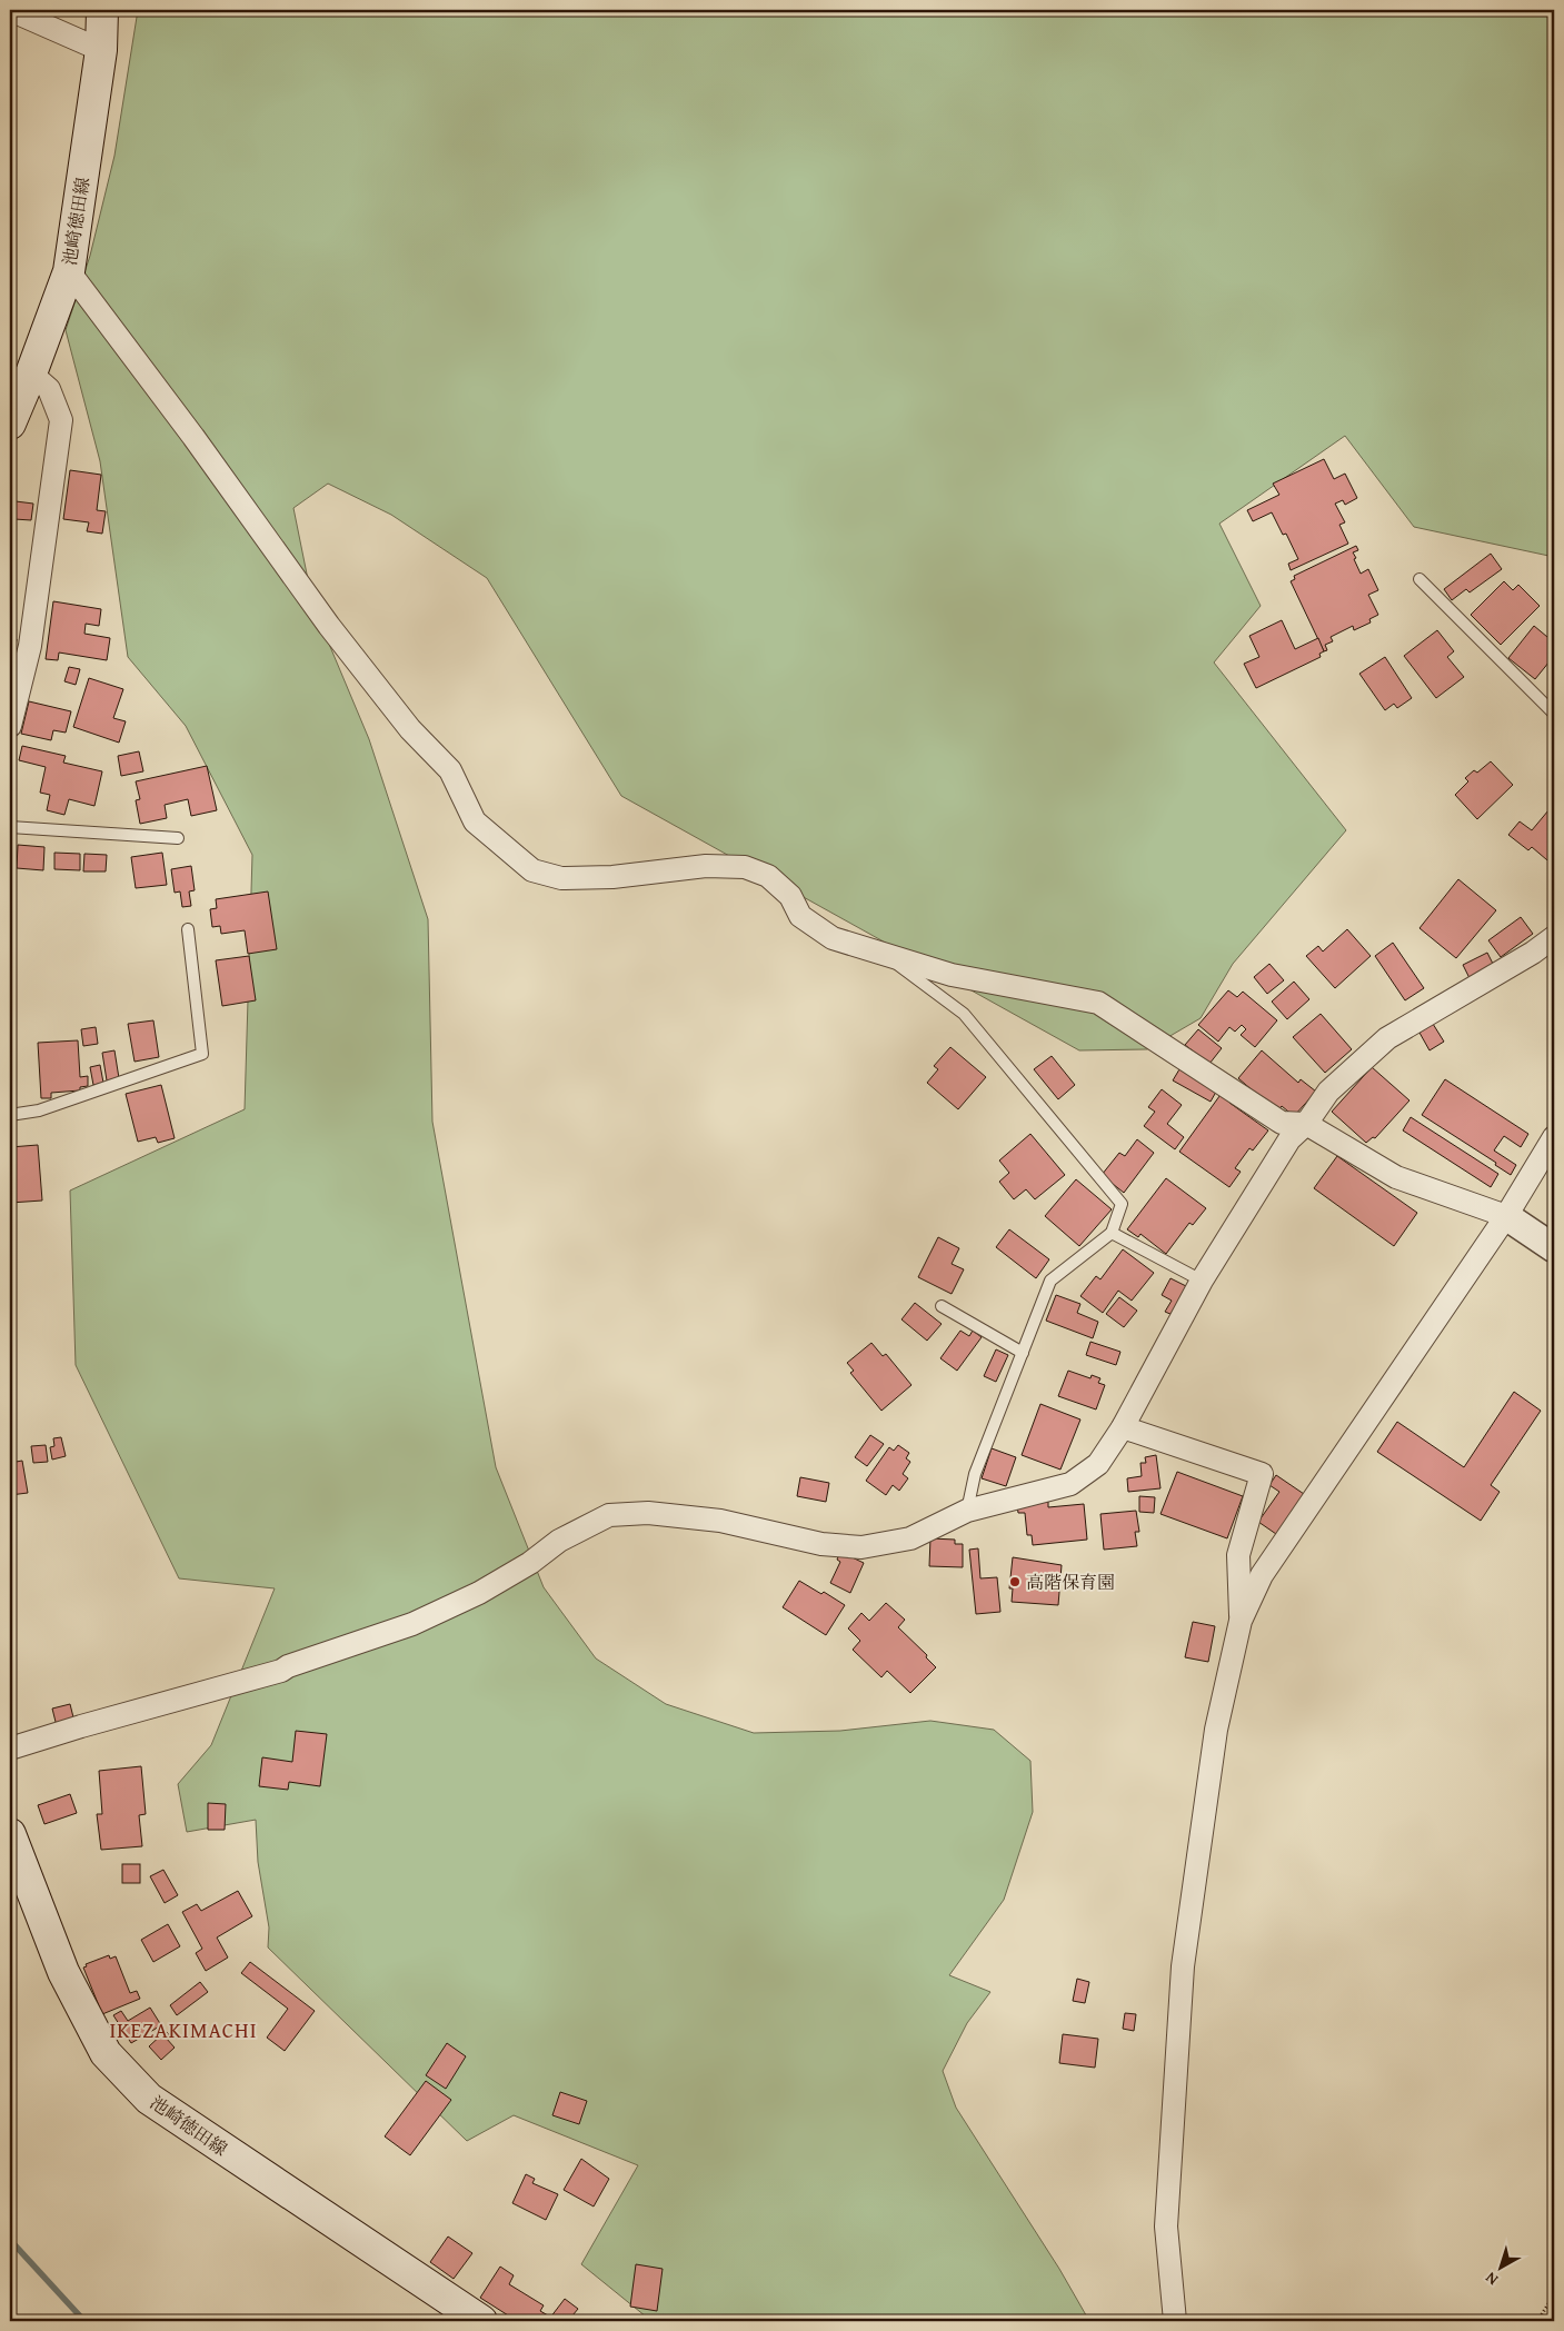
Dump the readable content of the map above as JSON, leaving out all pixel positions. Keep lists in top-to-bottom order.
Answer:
{
  "streets": {
    "main road": ["池崎徳田線"]
  },
  "districts": ["IKEZAKIMACHI"],
  "places": ["高階保育園"],
  "north": "bottom left"
}
